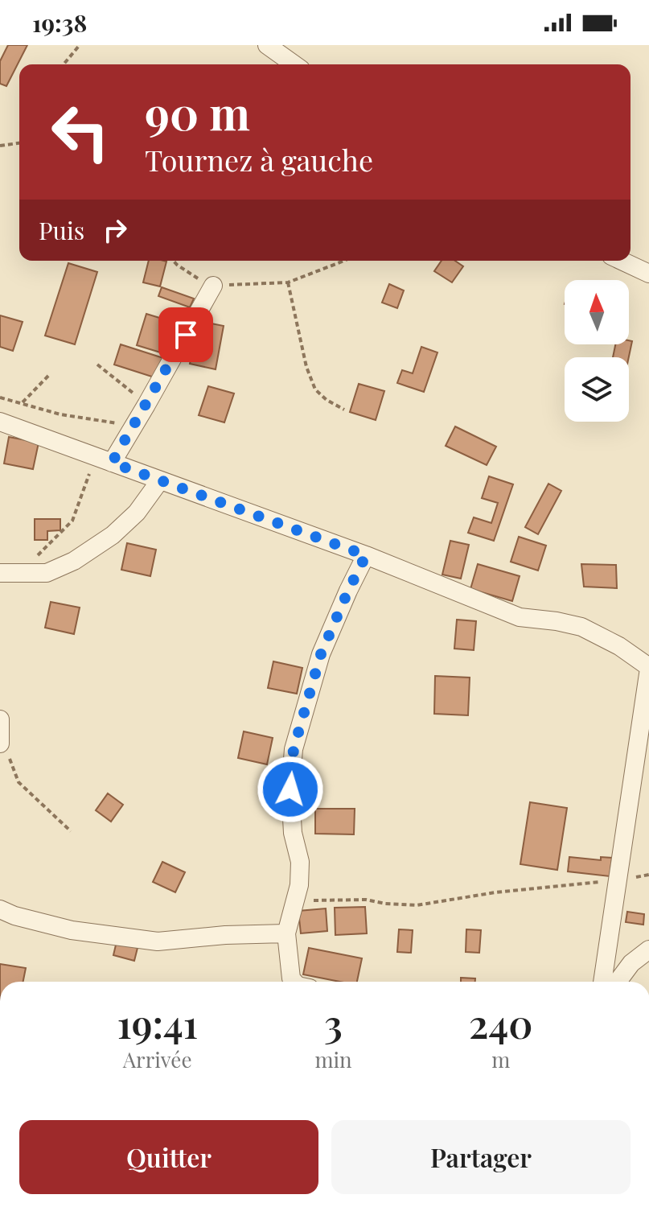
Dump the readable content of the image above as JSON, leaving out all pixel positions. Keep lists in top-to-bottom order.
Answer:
{
  "north": "top",
  "page": {
    "status": "19:38",
    "turn": ["90 m", "Tournez à gauche"],
    "then": "Puis",
    "eta": [
      "19:41",
      "Arrivée",
      "3",
      "min",
      "240",
      "m"
    ],
    "buttons": ["Quitter", "Partager"]
  }
}
